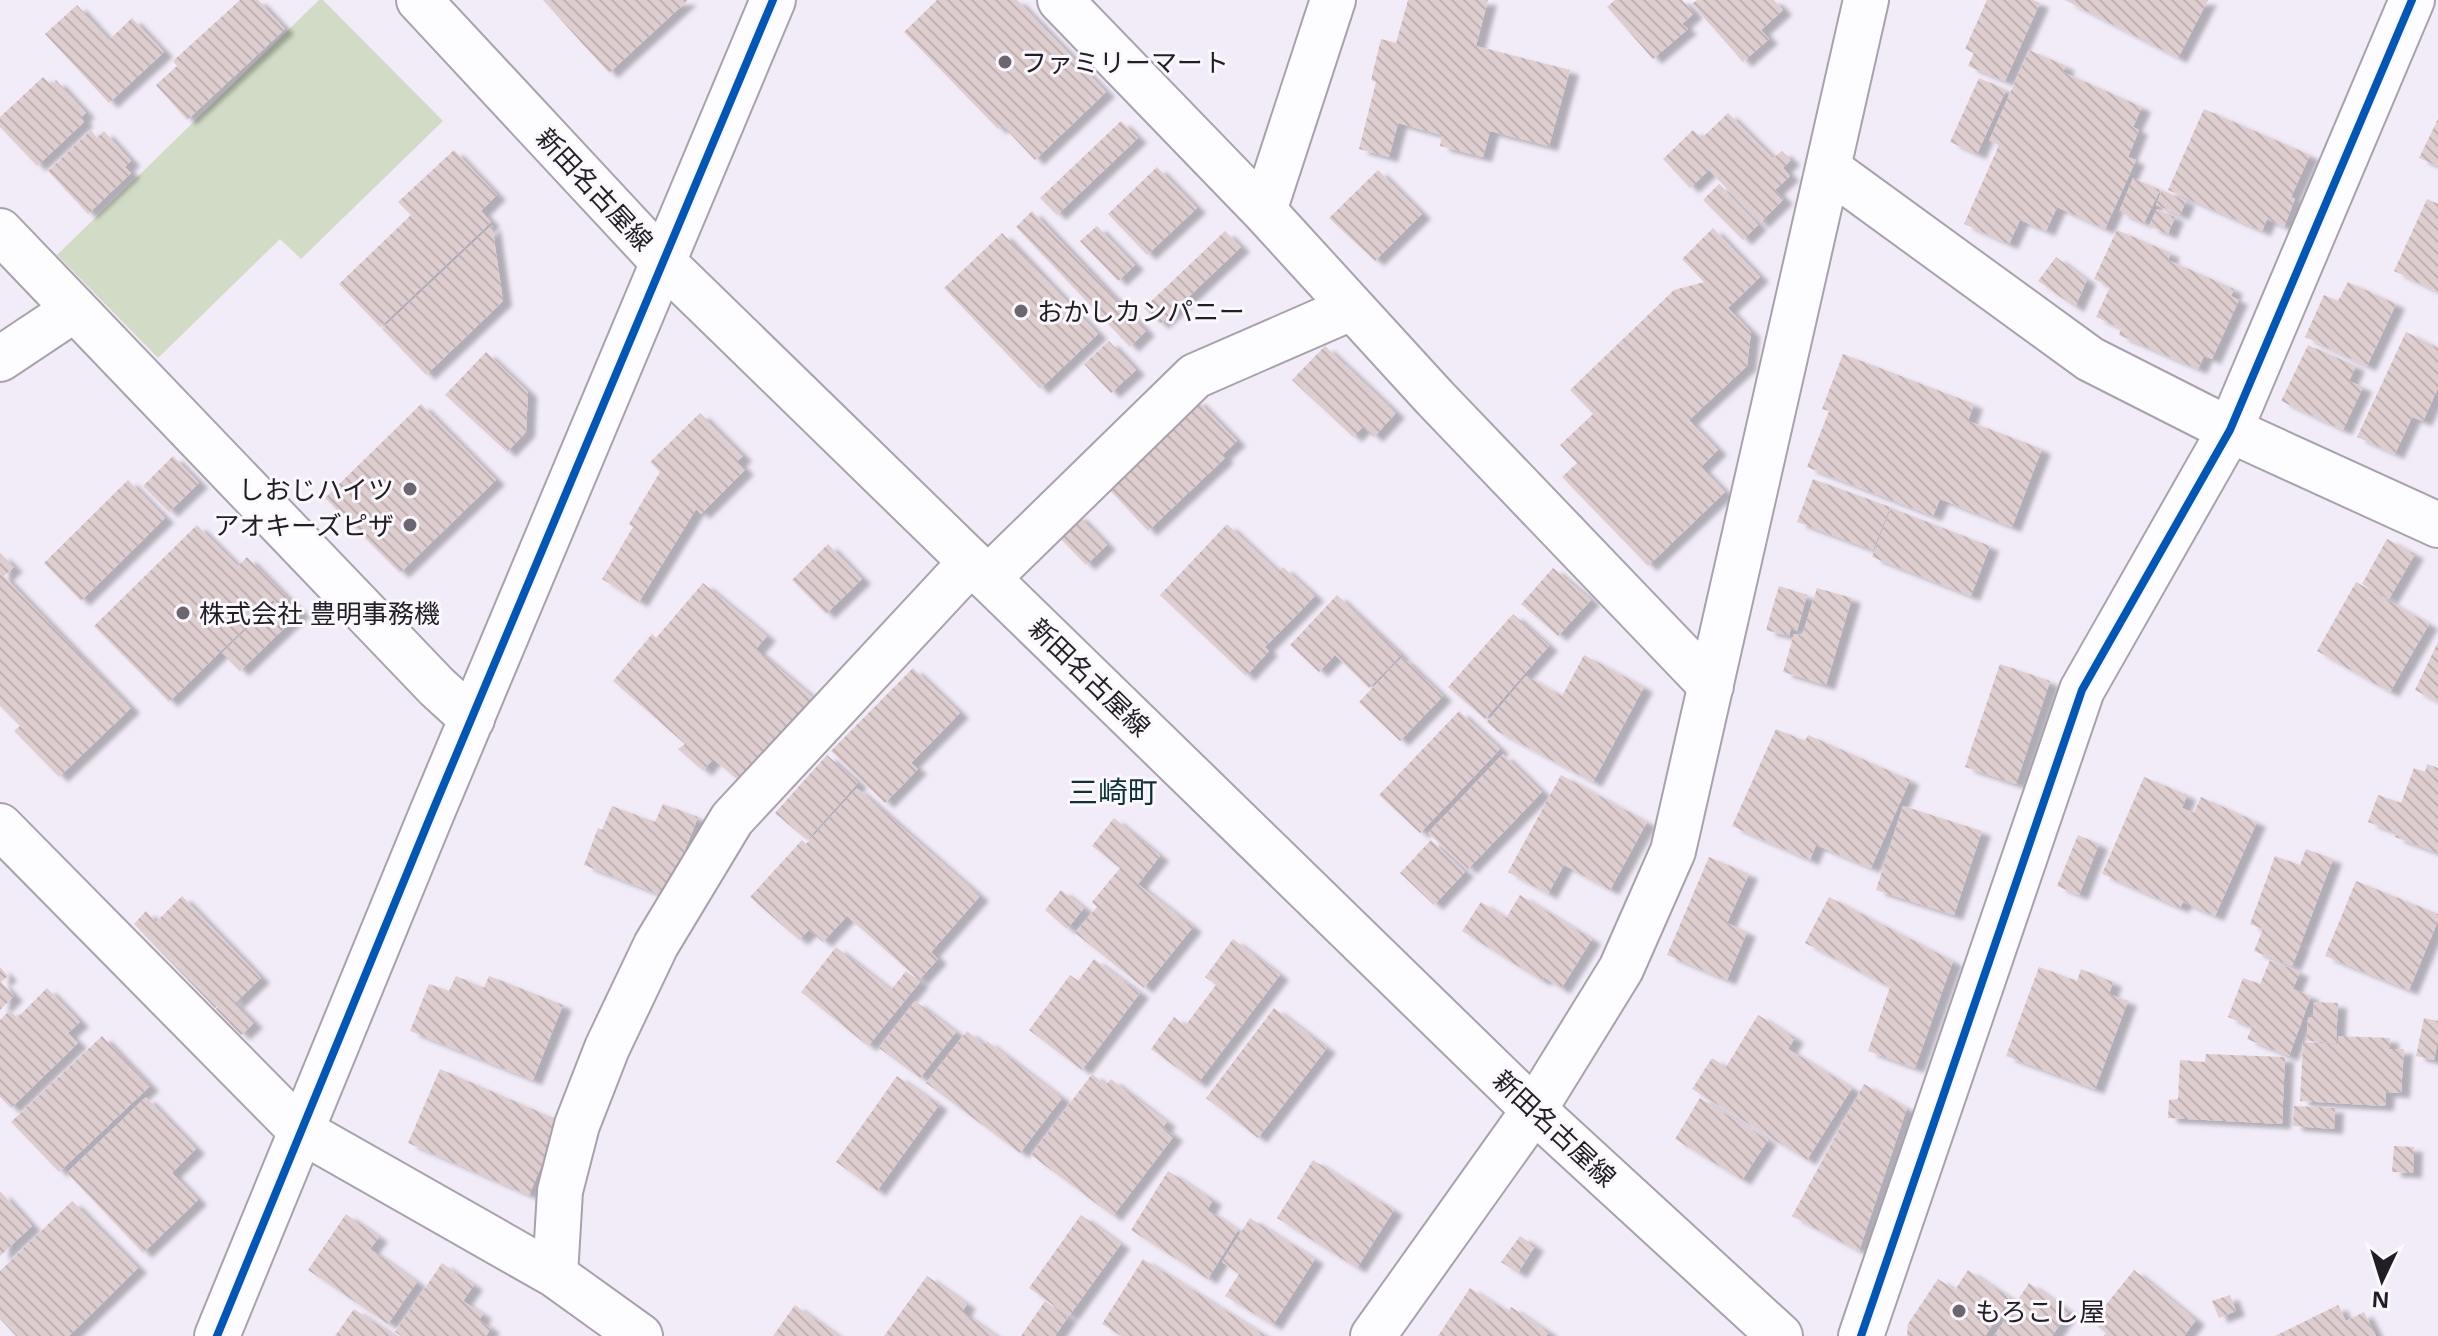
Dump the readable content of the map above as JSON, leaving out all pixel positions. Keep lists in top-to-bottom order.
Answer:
{
  "streets": {
    "street": ["新田名古屋線"]
  },
  "districts": ["三崎町"],
  "places": [
    "ファミリーマート",
    "おかしカンパニー",
    "しおじハイツ",
    "アオキーズピザ",
    "株式会社 豊明事務機",
    "もろこし屋"
  ],
  "north": "bottom"
}
